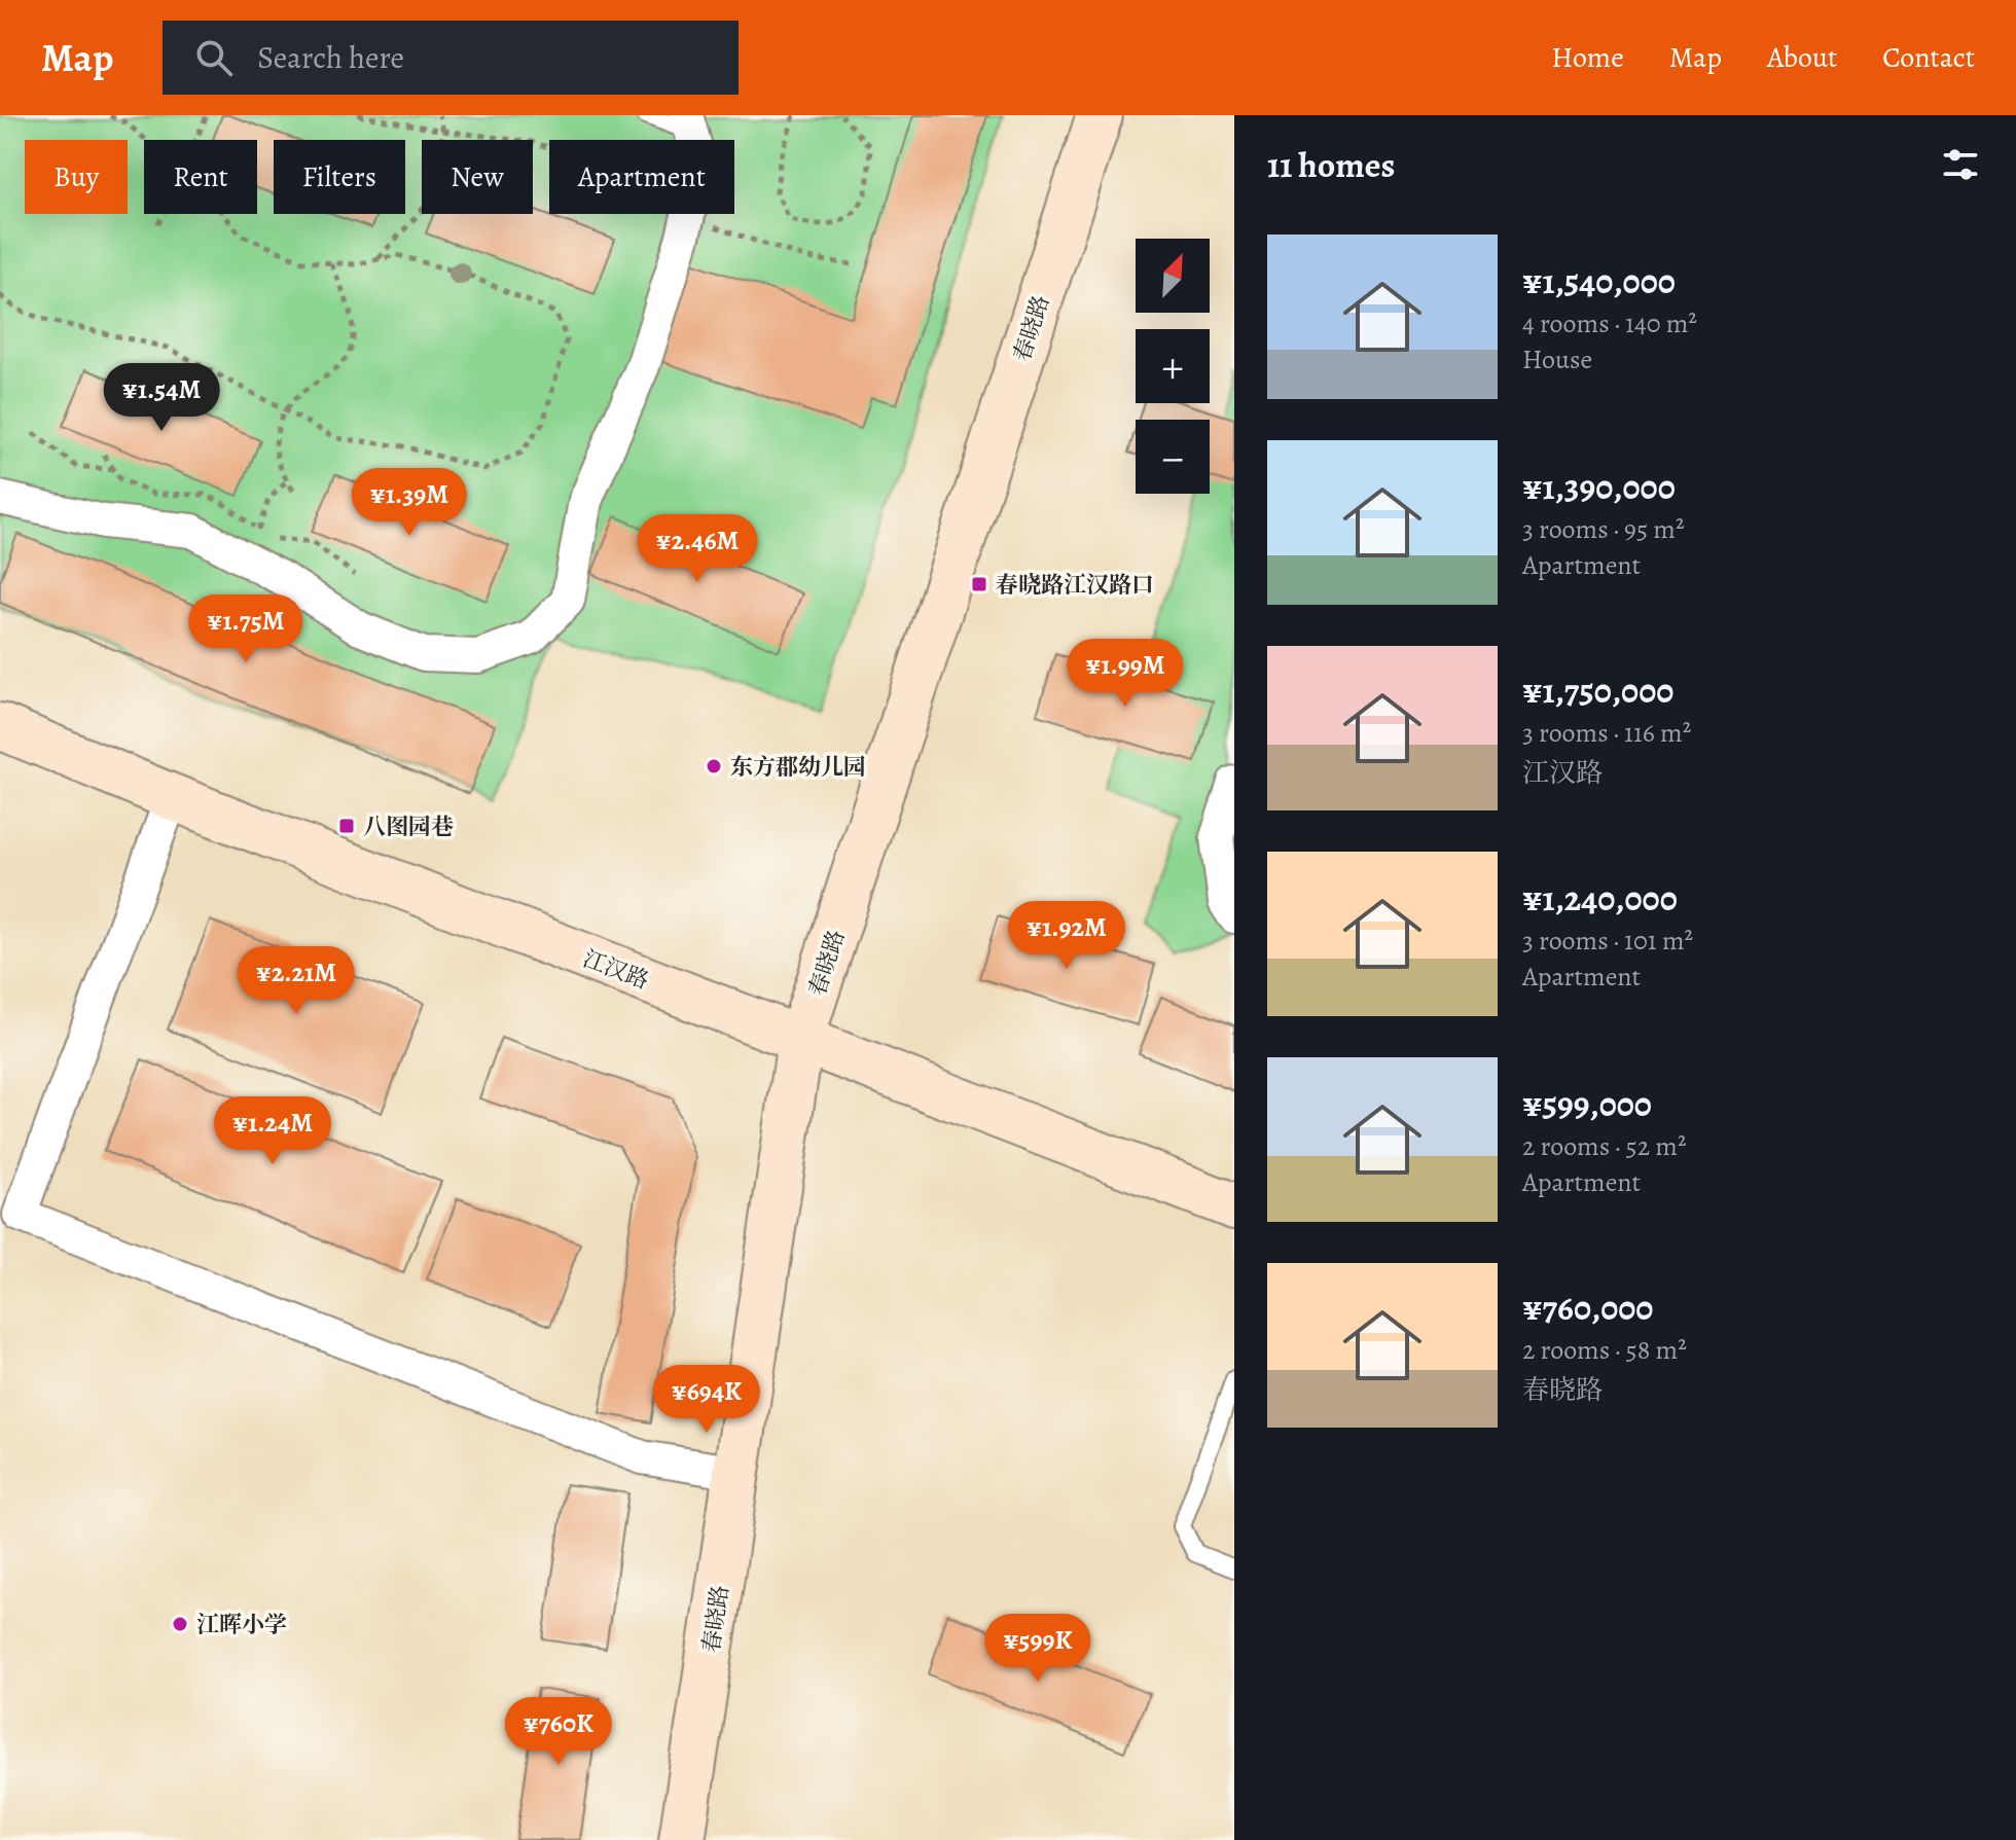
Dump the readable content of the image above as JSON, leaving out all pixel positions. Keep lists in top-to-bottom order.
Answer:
{
  "streets": {
    "street": ["春晓路", "江汉路"]
  },
  "crossings": [
    ["春晓路", "江汉路"]
  ],
  "places": {
    "transit": ["春晓路江汉路口", "八图园巷"],
    "other": ["东方郡幼儿园", "江晖小学"]
  },
  "north": "top right",
  "page": {
    "header": "Map",
    "search": "Search here",
    "nav": [
      "Home",
      "Map",
      "About",
      "Contact"
    ],
    "heading": "11 homes",
    "chip": [
      "Buy",
      "Rent",
      "Filters",
      "New",
      "Apartment"
    ],
    "list": [
      {
        "name": "¥1,540,000",
        "note": "4 rooms · 140 m² · House"
      },
      {
        "name": "¥1,390,000",
        "note": "3 rooms · 95 m² · Apartment"
      },
      {
        "name": "¥1,750,000",
        "note": "3 rooms · 116 m² · 江汉路"
      },
      {
        "name": "¥1,240,000",
        "note": "3 rooms · 101 m² · Apartment"
      },
      {
        "name": "¥599,000",
        "note": "2 rooms · 52 m² · Apartment"
      },
      {
        "name": "¥760,000",
        "note": "2 rooms · 58 m² · 春晓路"
      }
    ],
    "map_buttons": ["+", "−"],
    "price": [
      "¥1.54M",
      "¥1.39M",
      "¥2.46M",
      "¥1.75M",
      "¥1.99M",
      "¥1.92M",
      "¥2.21M",
      "¥1.24M",
      "¥694K",
      "¥599K",
      "¥760K"
    ]
  }
}
